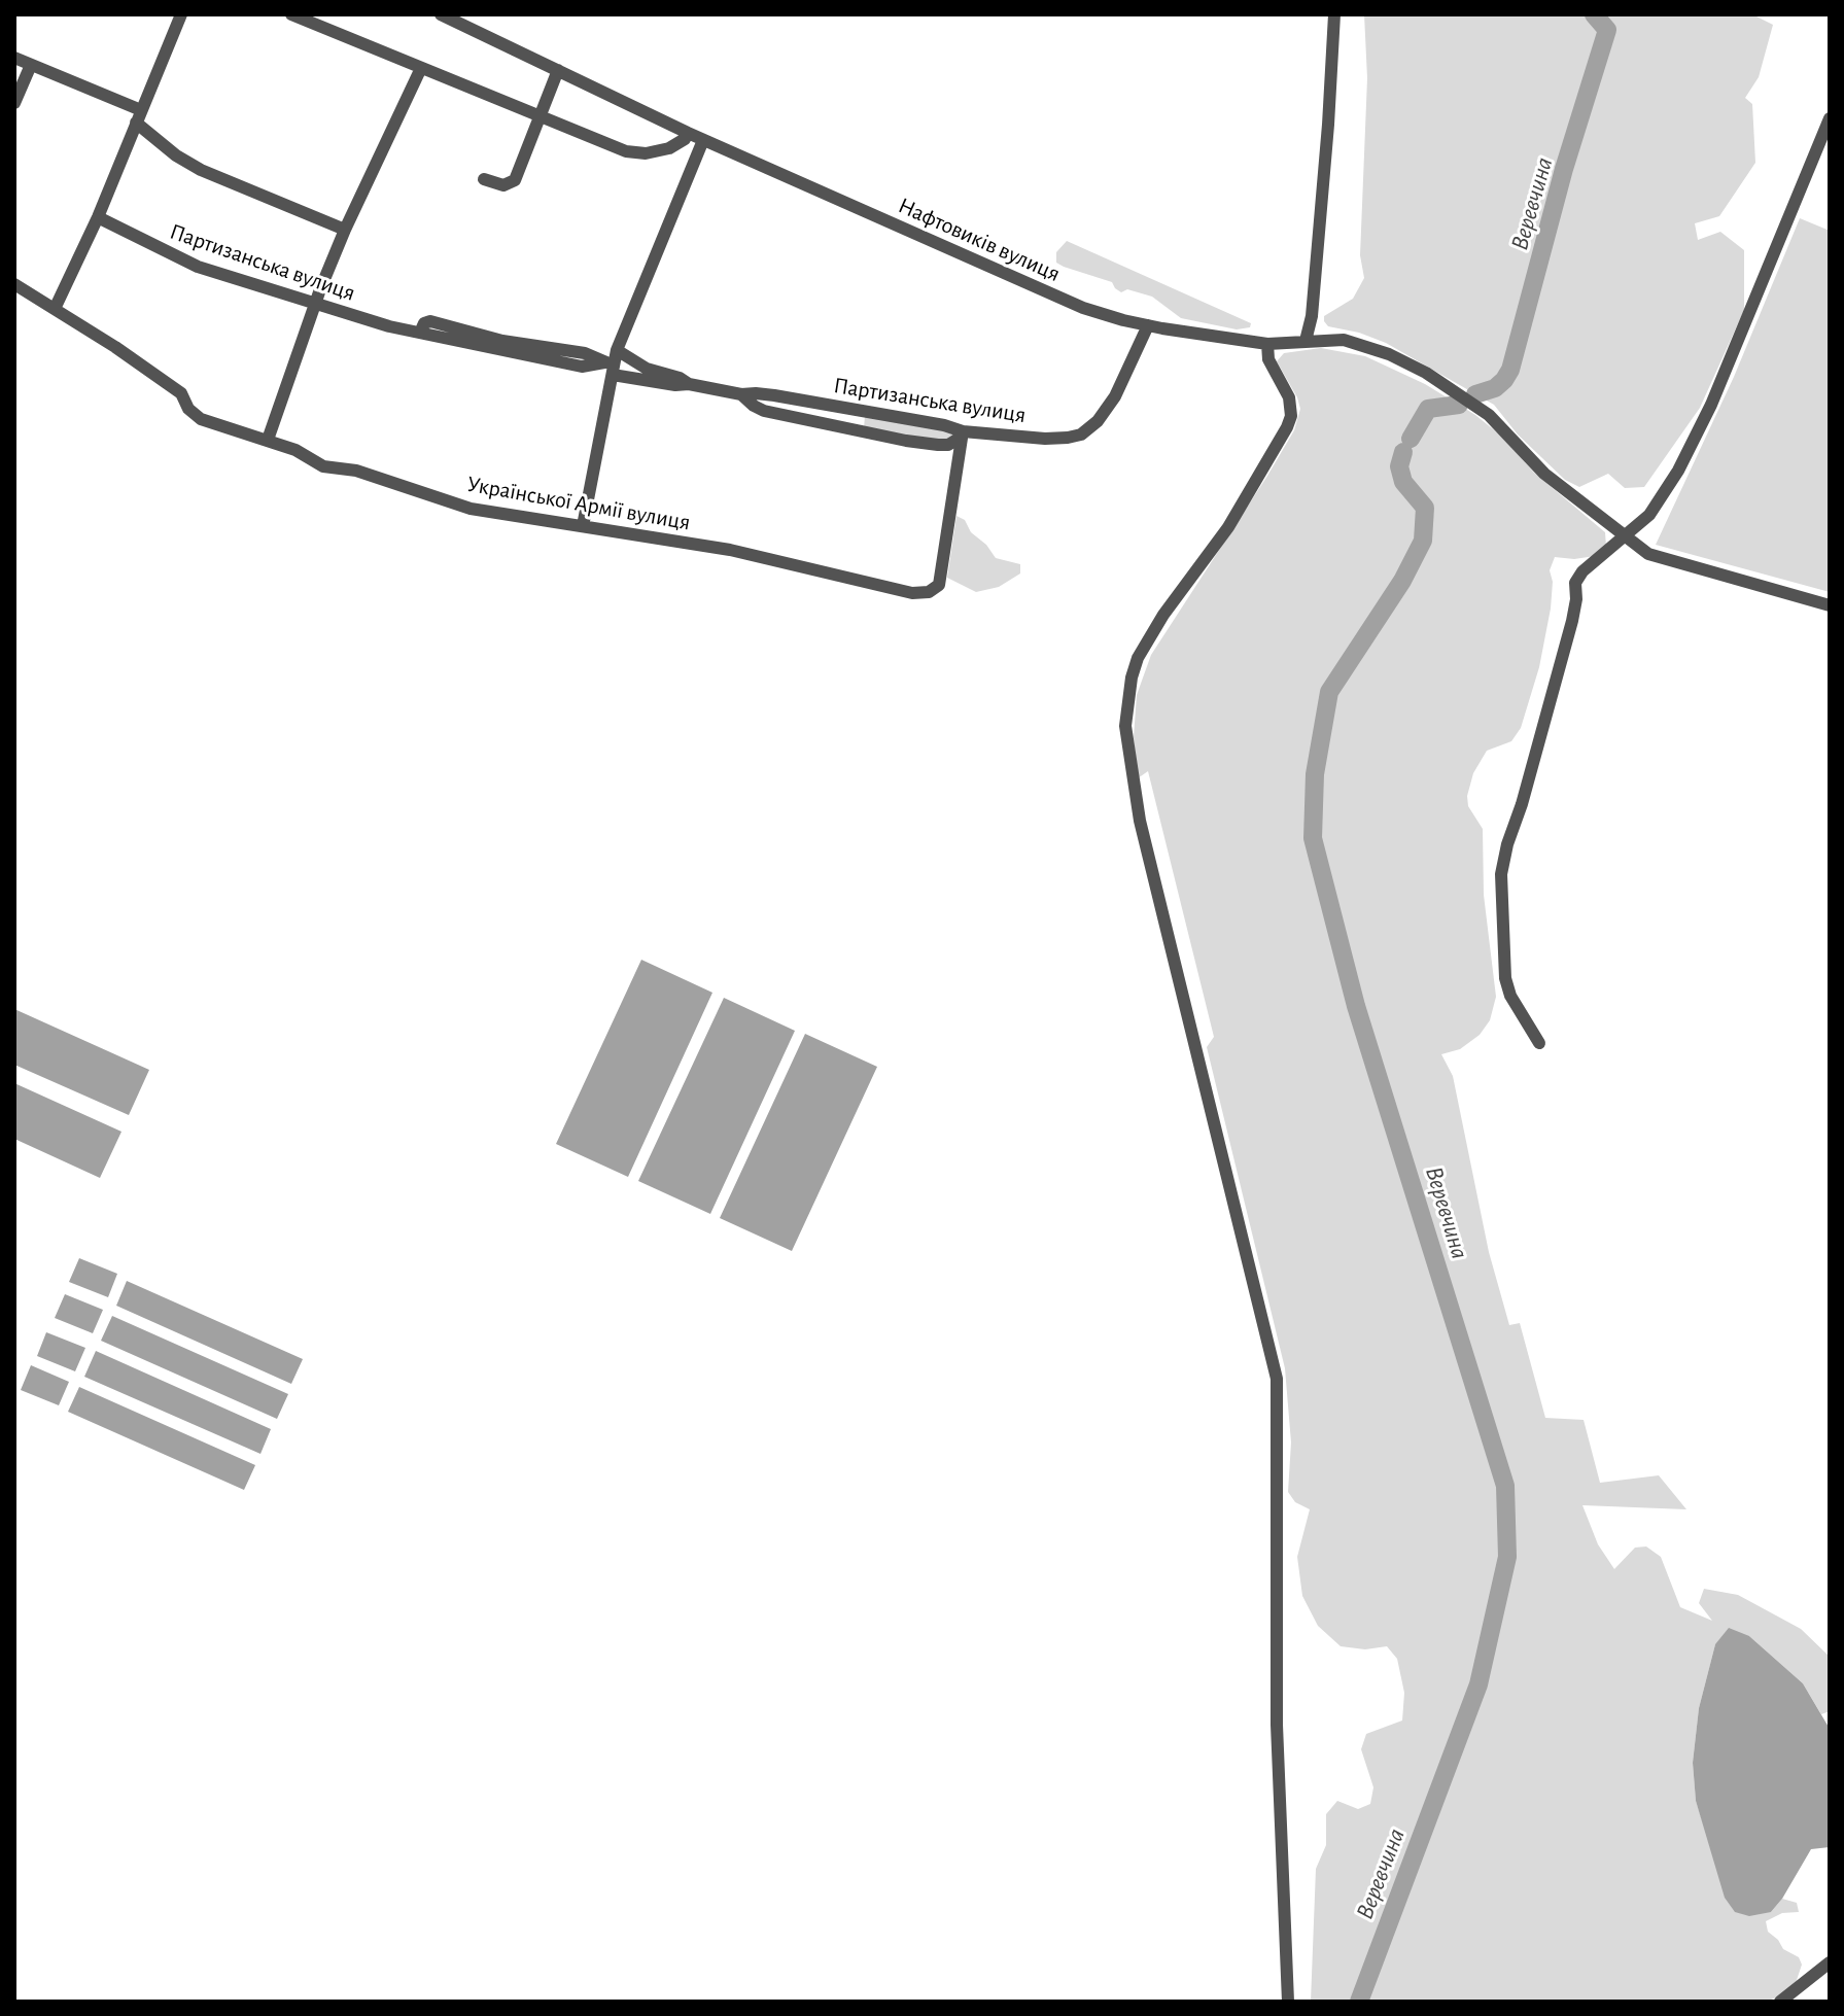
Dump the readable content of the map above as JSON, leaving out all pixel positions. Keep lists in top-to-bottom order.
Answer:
{
  "streets": {
    "street": ["Нафтовиків вулиця", "Партизанська вулиця", "Української Армії вулиця"]
  },
  "crossings": [
    ["Нафтовиків вулиця", "Партизанська вулиця"],
    ["Партизанська вулиця", "Української Армії вулиця"]
  ],
  "water": ["Веревчина"]
}
